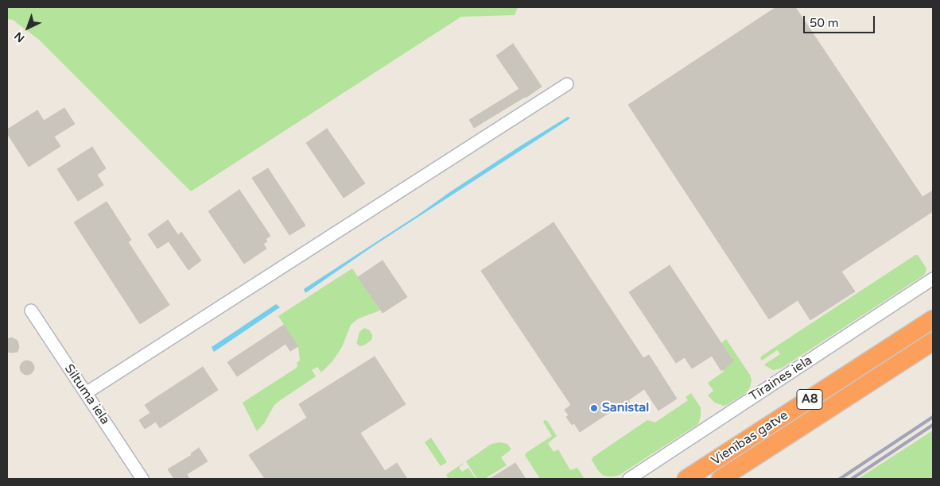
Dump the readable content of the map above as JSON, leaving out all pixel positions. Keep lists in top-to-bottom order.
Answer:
{
  "streets": {
    "highway": ["A8", "Vienības gatve"],
    "street": ["Tīraines iela", "Siltuma iela"]
  },
  "places": ["Sanistal"],
  "scale_bar": "50 m",
  "north": "bottom left"
}
